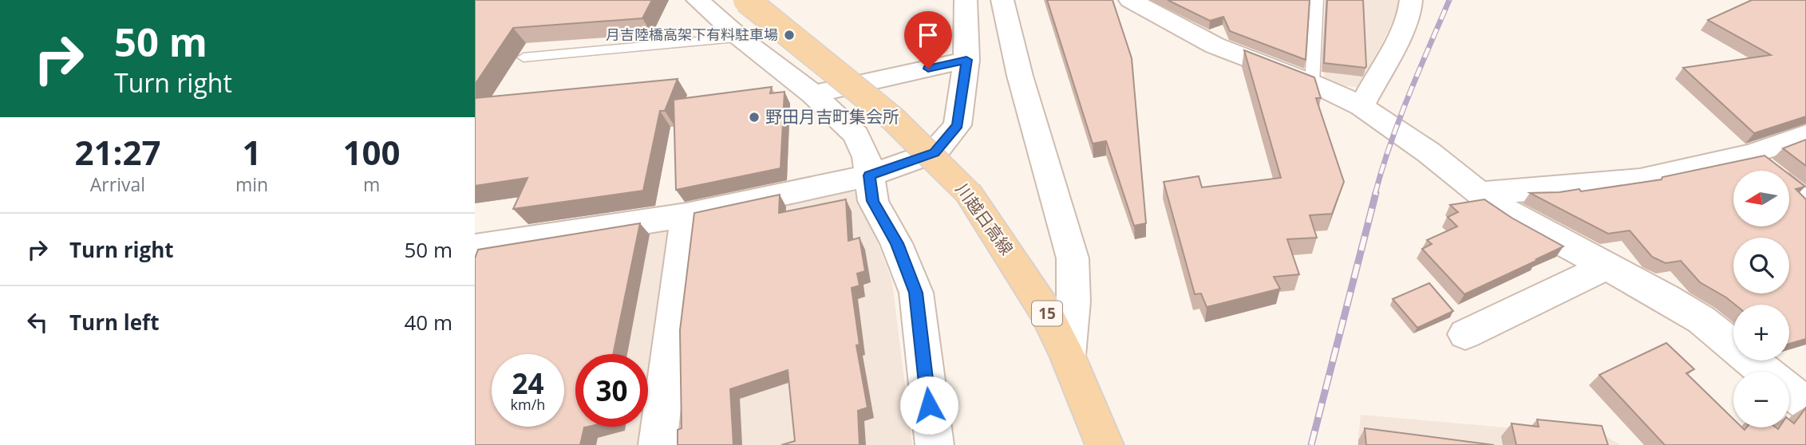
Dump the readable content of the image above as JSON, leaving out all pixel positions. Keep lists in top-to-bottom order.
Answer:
{
  "streets": {
    "main road": ["川越日高線", "15"]
  },
  "places": ["月吉陸橋高架下有料駐車場", "野田月吉町集会所"],
  "north": "left",
  "page": {
    "turn": ["50 m", "Turn right"],
    "eta": [
      "21:27",
      "Arrival",
      "1",
      "min",
      "100",
      "m"
    ],
    "map_buttons": ["+", "−"],
    "list": [
      {
        "name": "Turn right",
        "value": "50 m"
      },
      {
        "name": "Turn left",
        "value": "40 m"
      }
    ],
    "speed": "24 km/h",
    "limit": "30"
  }
}
